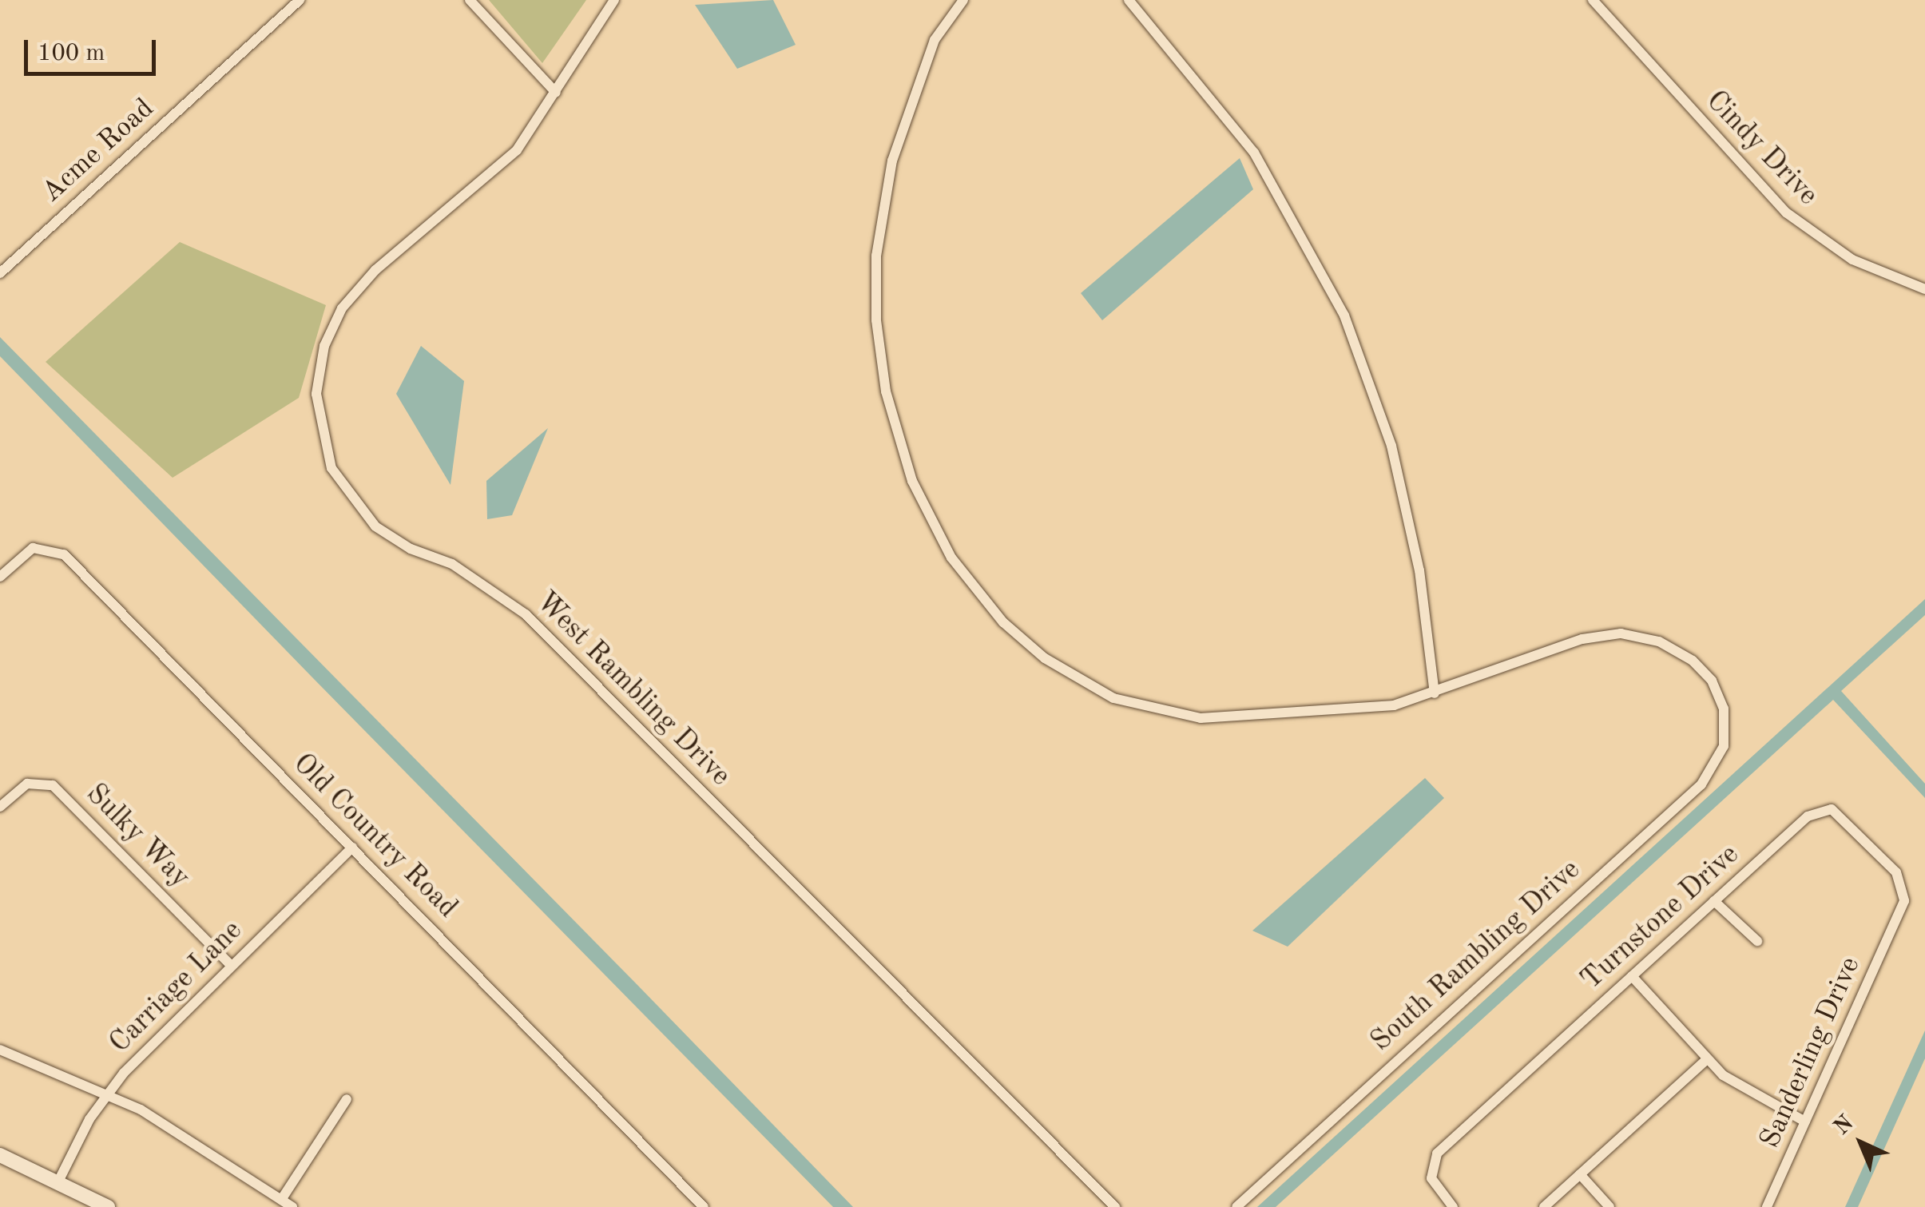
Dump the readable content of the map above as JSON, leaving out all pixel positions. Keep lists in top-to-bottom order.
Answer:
{
  "streets": {
    "street": [
      "Cindy Drive",
      "Acme Road",
      "West Rambling Drive",
      "Sulky Way",
      "Old Country Road",
      "Turnstone Drive",
      "South Rambling Drive",
      "Carriage Lane",
      "Sanderling Drive"
    ]
  },
  "crossings": [
    ["Sulky Way", "Carriage Lane"],
    ["Old Country Road", "Carriage Lane"],
    ["Turnstone Drive", "Sanderling Drive"]
  ],
  "scale_bar": "100 m",
  "north": "top left"
}
